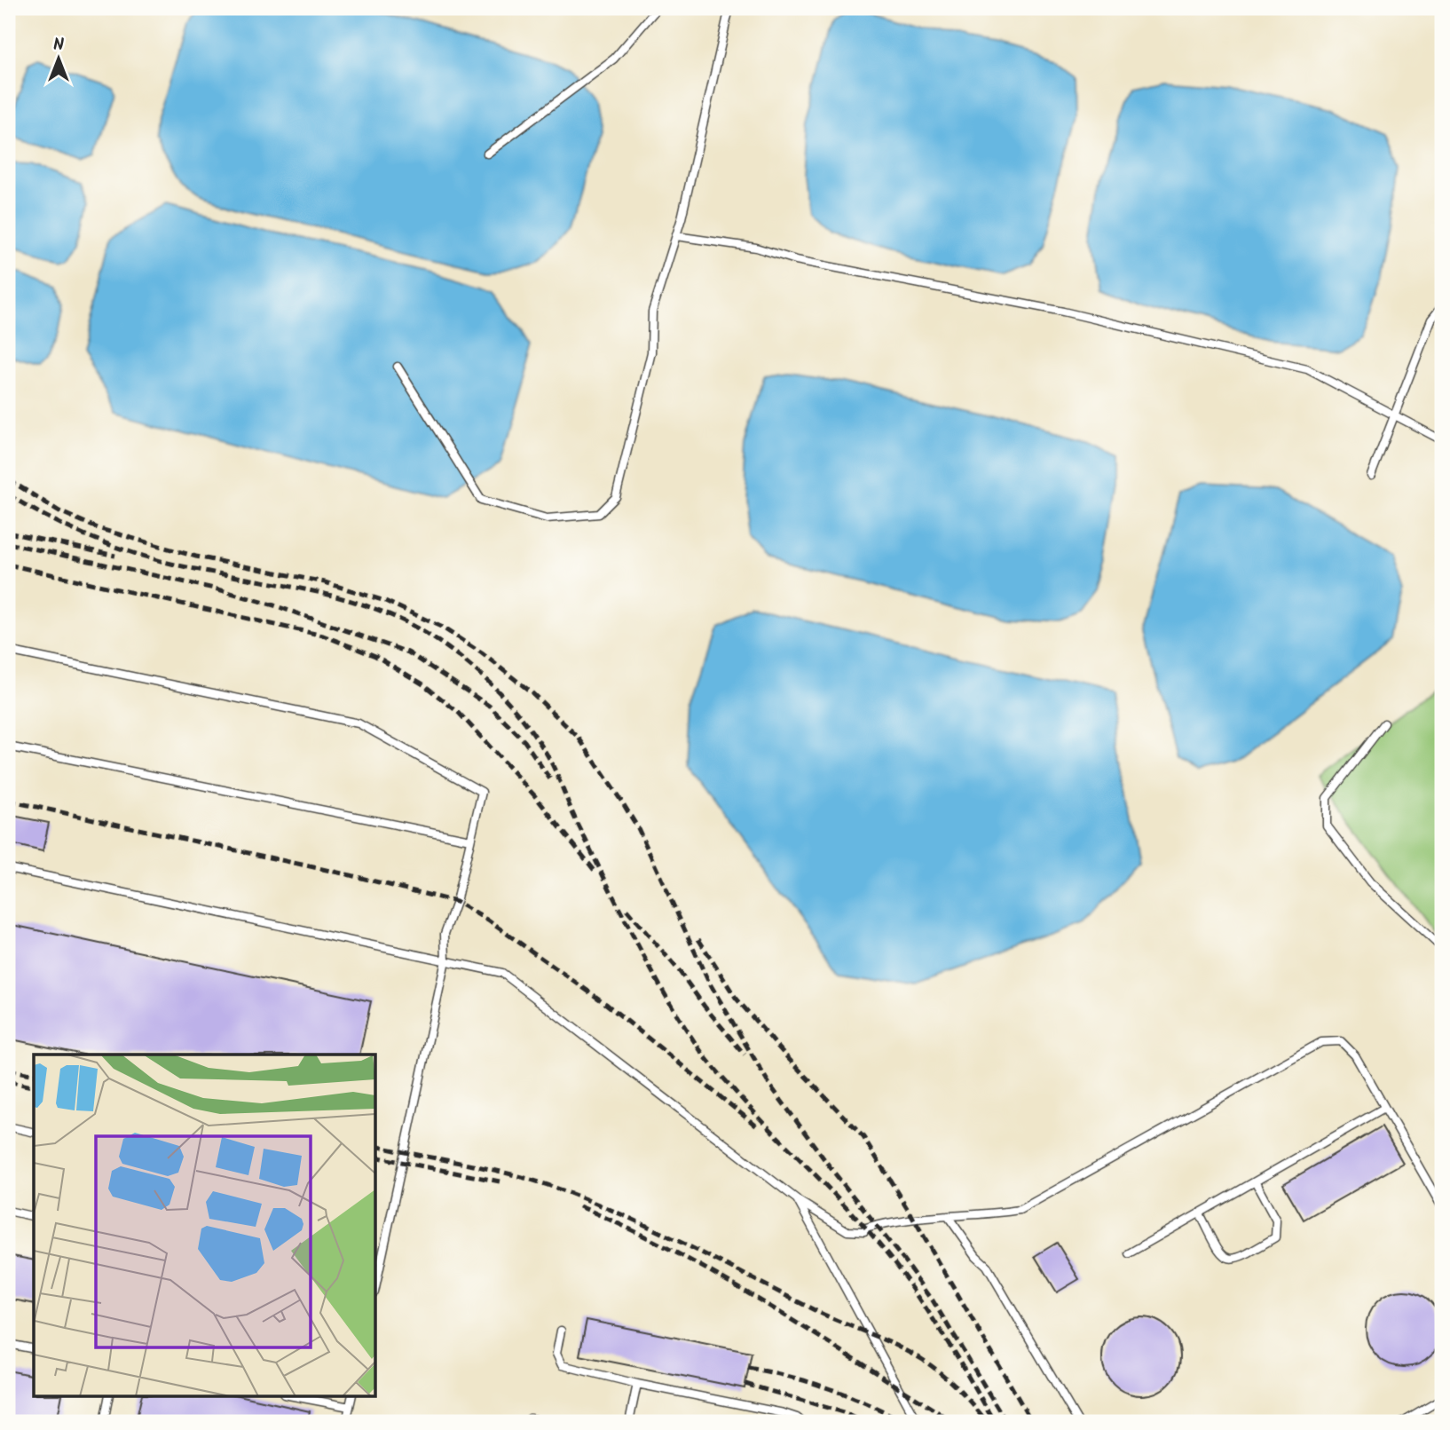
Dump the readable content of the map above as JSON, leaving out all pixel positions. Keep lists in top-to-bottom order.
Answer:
{
  "north": "top"
}
